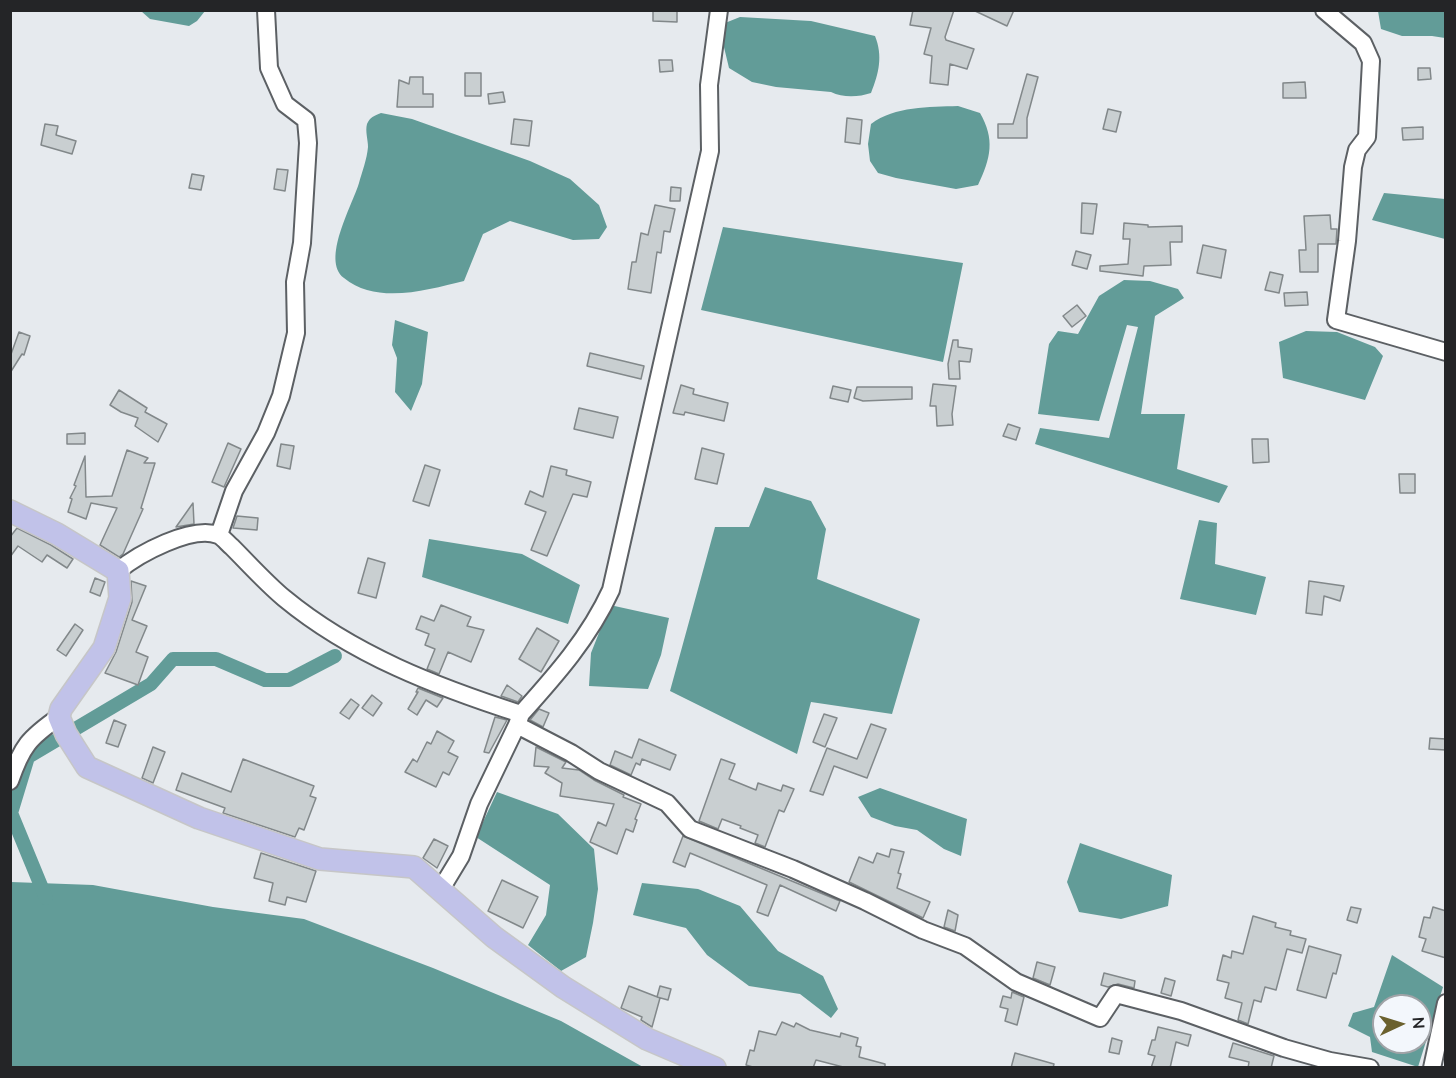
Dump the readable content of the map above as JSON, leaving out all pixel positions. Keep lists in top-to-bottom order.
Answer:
{
  "north": "right"
}
